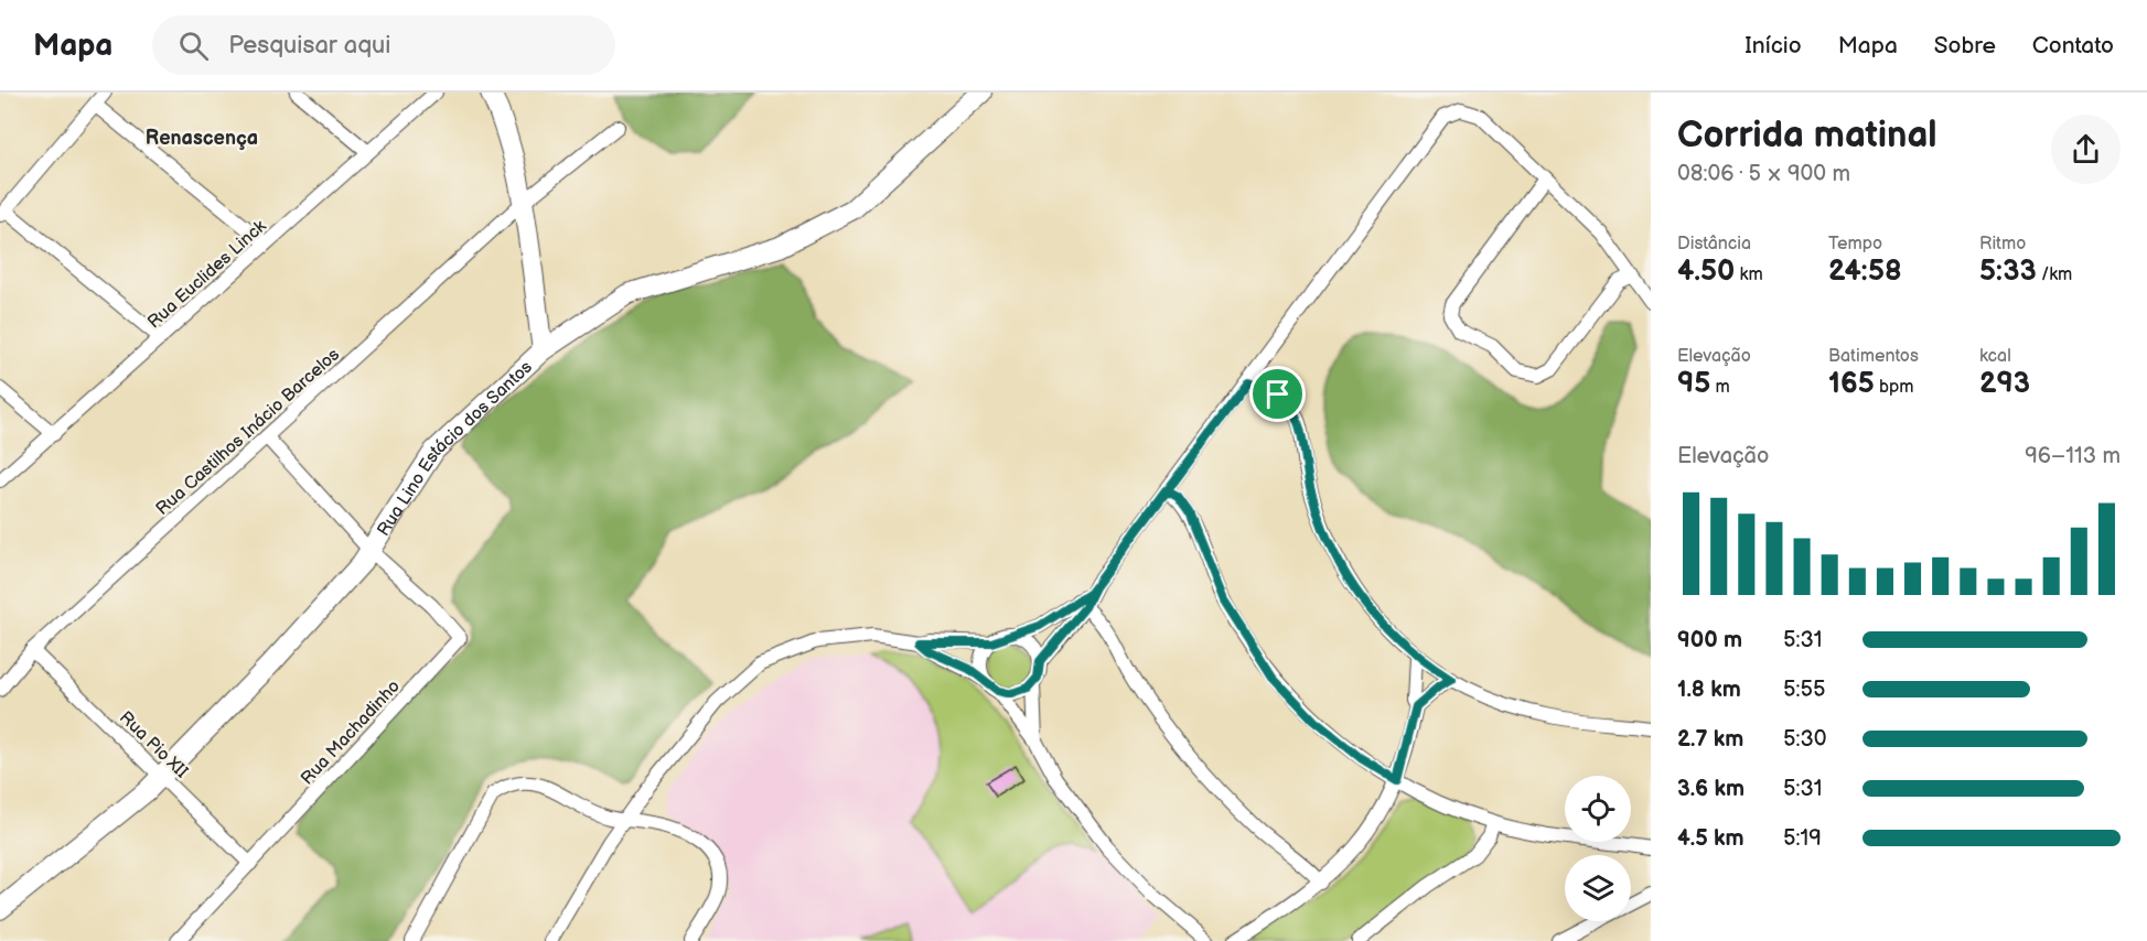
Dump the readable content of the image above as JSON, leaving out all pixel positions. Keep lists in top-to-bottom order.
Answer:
{
  "streets": {
    "main road": ["Rua Lino Estácio dos Santos"],
    "street": [
      "Rua Euclides Linck",
      "Rua Castilhos Inácio Barcelos",
      "Rua Machadinho",
      "Rua Pio XII"
    ]
  },
  "crossings": [
    ["Rua Castilhos Inácio Barcelos", "Rua Pio XII"],
    ["Rua Lino Estácio dos Santos", "Rua Machadinho"],
    ["Rua Lino Estácio dos Santos", "Rua Pio XII"],
    ["Rua Machadinho", "Rua Pio XII"]
  ],
  "districts": ["Renascença"],
  "page": {
    "header": "Mapa",
    "search": "Pesquisar aqui",
    "nav": [
      "Início",
      "Mapa",
      "Sobre",
      "Contato"
    ],
    "heading": ["Corrida matinal", "08:06 · 5 × 900 m"],
    "stats": [
      ["Distância", "4.50 km"],
      ["Tempo", "24:58"],
      ["Ritmo", "5:33 /km"],
      ["Elevação", "95 m"],
      ["Batimentos", "165 bpm"],
      ["kcal", "293"]
    ],
    "chart": ["Elevação", "96–113 m"],
    "list": [
      {
        "name": "900 m",
        "note": "5:31"
      },
      {
        "name": "1.8 km",
        "note": "5:55"
      },
      {
        "name": "2.7 km",
        "note": "5:30"
      },
      {
        "name": "3.6 km",
        "note": "5:31"
      },
      {
        "name": "4.5 km",
        "note": "5:19"
      }
    ]
  }
}
